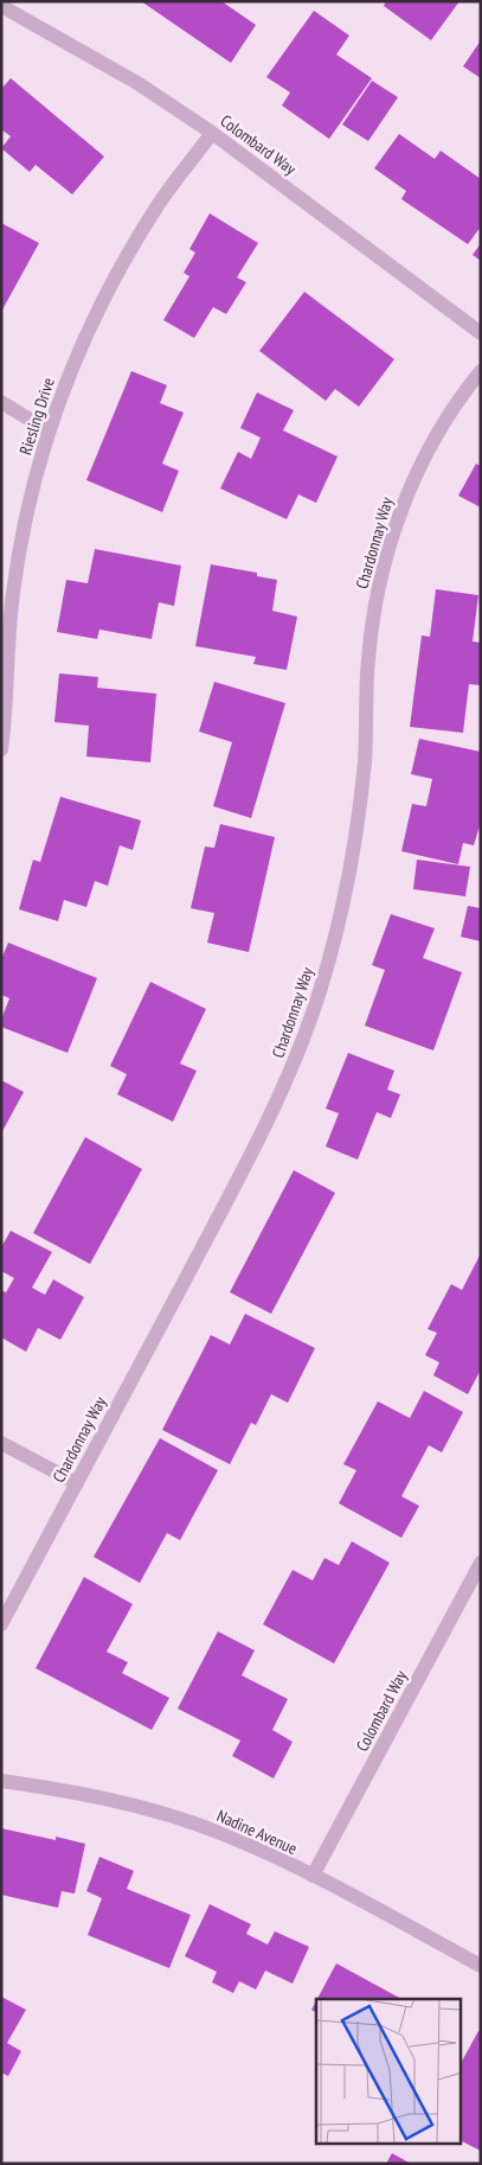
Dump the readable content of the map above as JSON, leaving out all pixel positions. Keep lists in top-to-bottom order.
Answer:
{
  "streets": {
    "street": [
      "Colombard Way",
      "Riesling Drive",
      "Chardonnay Way",
      "Nadine Avenue"
    ]
  },
  "crossings": [
    ["Colombard Way", "Riesling Drive"],
    ["Colombard Way", "Nadine Avenue"]
  ]
}
